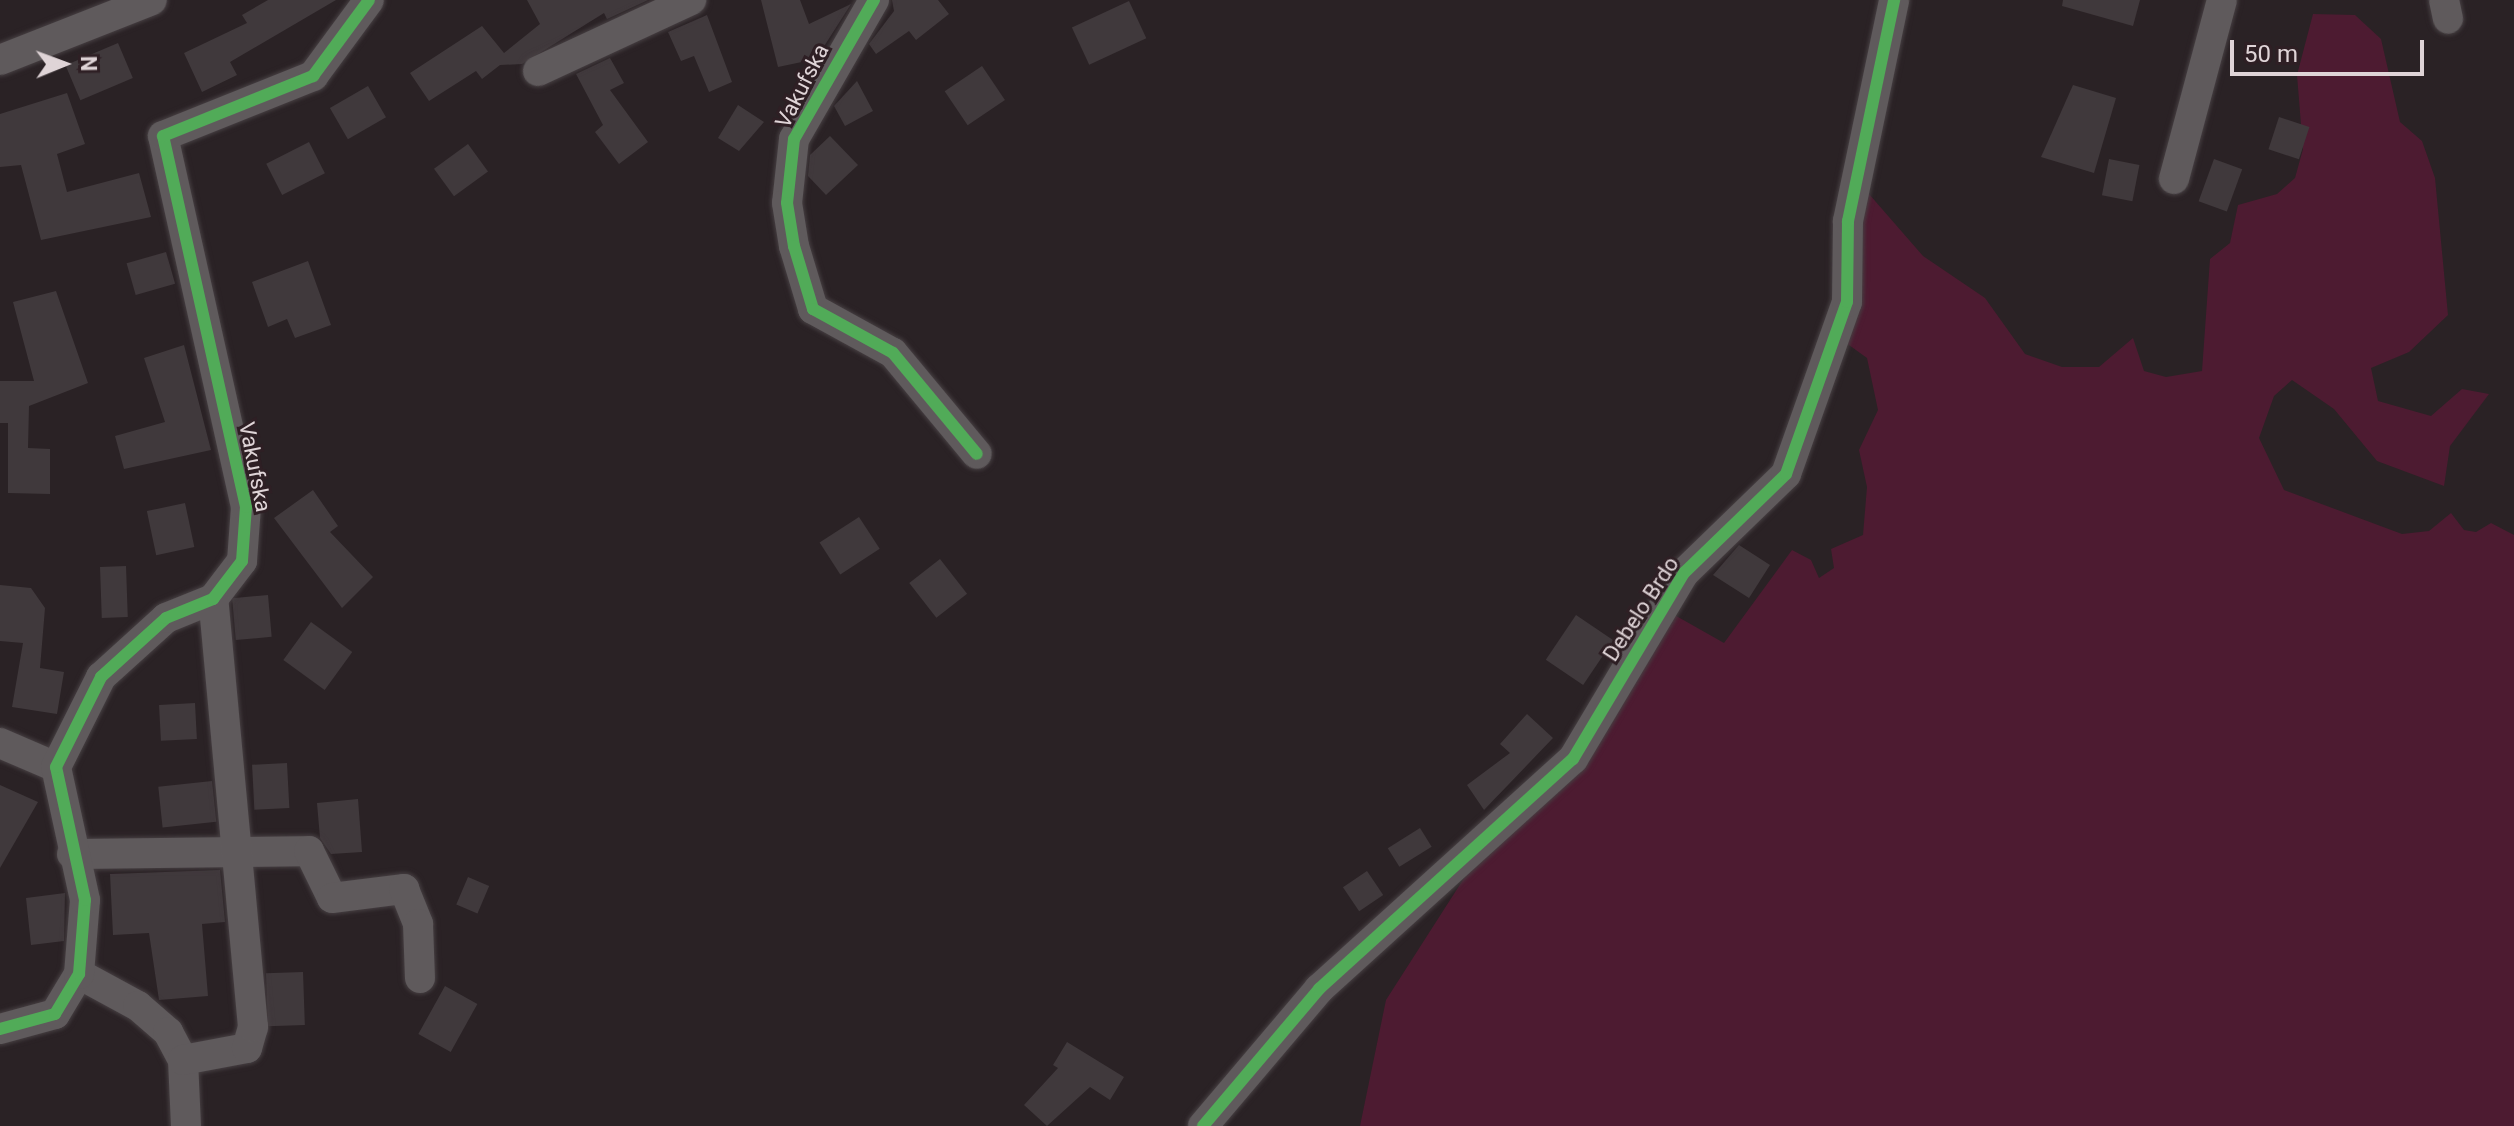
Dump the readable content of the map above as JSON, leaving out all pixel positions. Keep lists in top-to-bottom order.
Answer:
{
  "streets": {
    "street": ["Vakufska", "Debelo Brdo"]
  },
  "scale_bar": "50 m",
  "north": "right"
}
